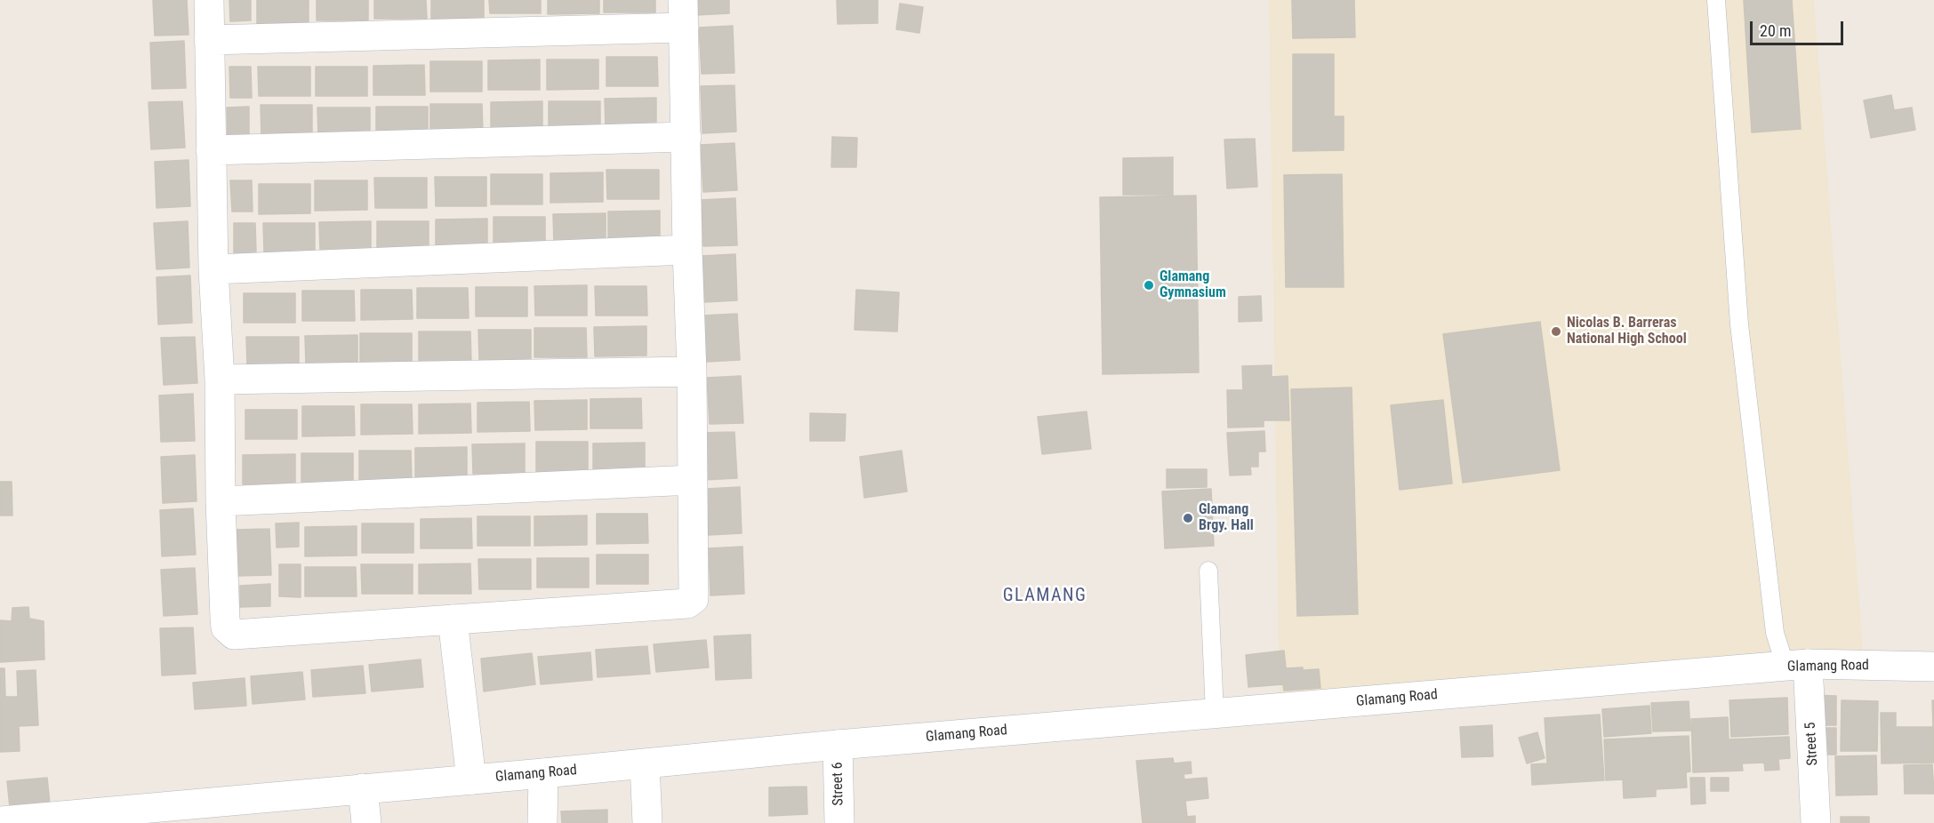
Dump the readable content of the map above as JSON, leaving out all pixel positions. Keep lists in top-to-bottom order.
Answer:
{
  "streets": {
    "street": ["Glamang Road", "Street 5", "Street 6"]
  },
  "crossings": [
    ["Glamang Road", "Street 5"],
    ["Glamang Road", "Street 6"]
  ],
  "districts": ["GLAMANG"],
  "places": ["Glamang Gymnasium", "Nicolas B. Barreras National High School", "Glamang Brgy. Hall"],
  "scale_bar": "20 m"
}
